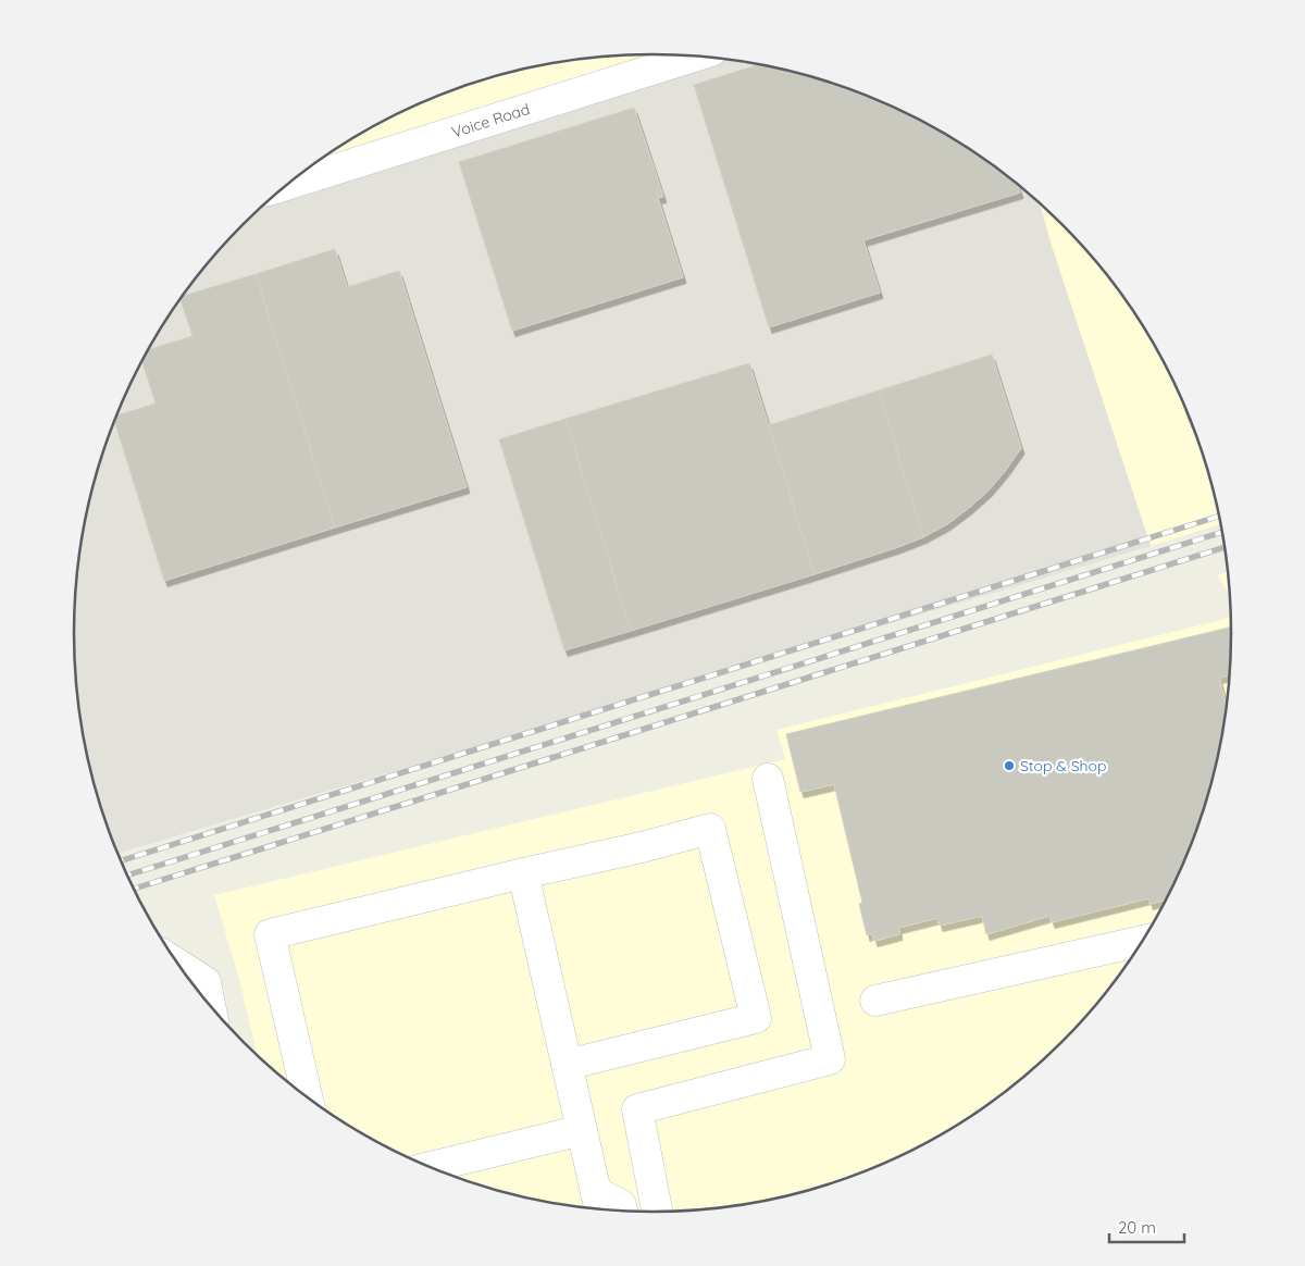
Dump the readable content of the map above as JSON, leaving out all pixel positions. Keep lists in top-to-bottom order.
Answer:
{
  "streets": {
    "street": ["Voice Road"]
  },
  "places": ["Stop & Shop"],
  "scale_bar": "20 m"
}
